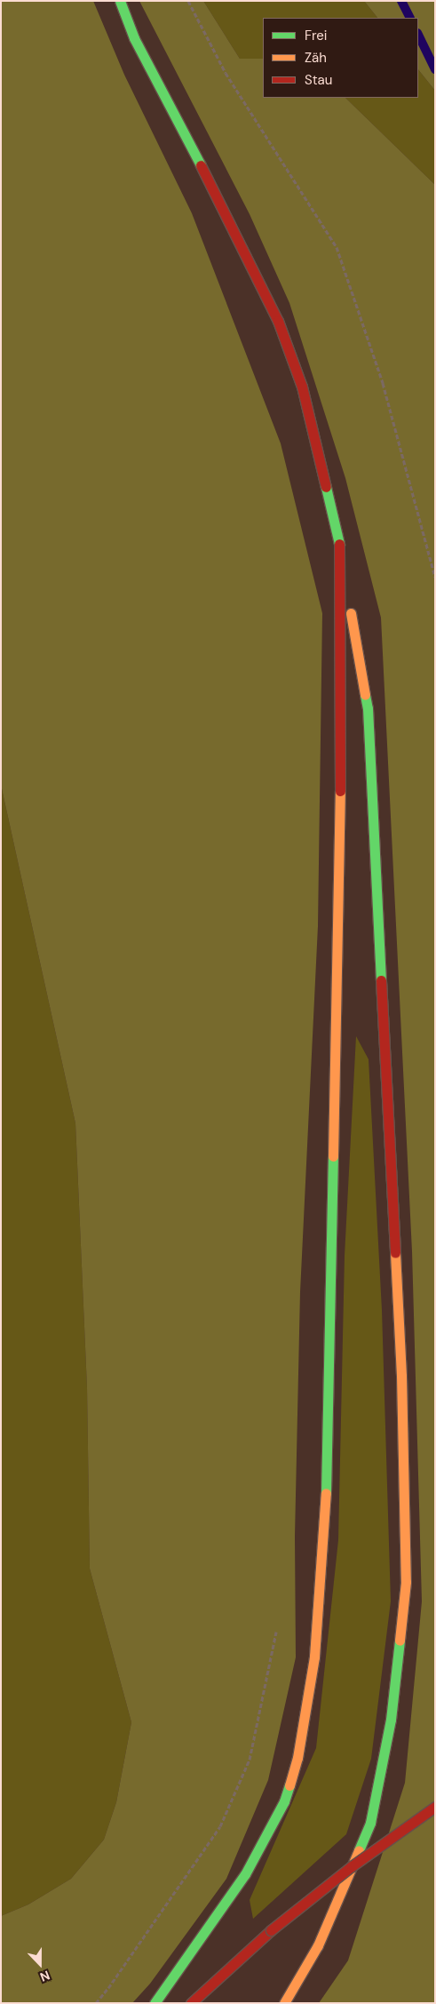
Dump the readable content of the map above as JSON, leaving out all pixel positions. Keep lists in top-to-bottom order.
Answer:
{
  "legend": ["Frei", "Zäh", "Stau"],
  "north": "bottom"
}
